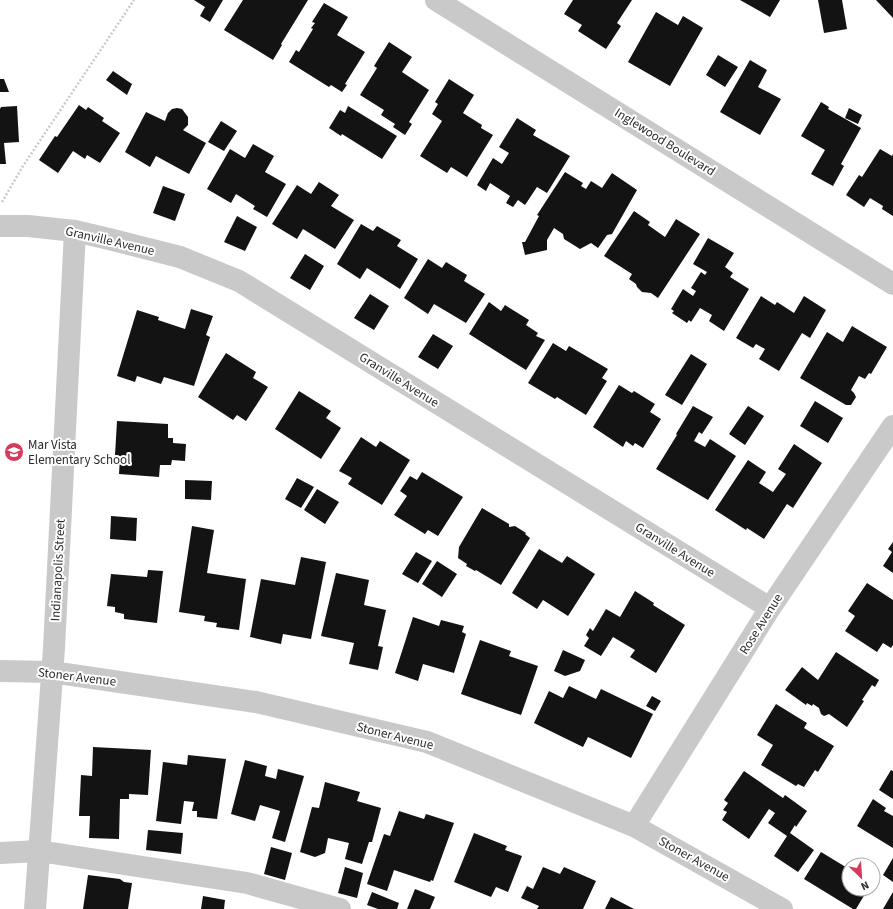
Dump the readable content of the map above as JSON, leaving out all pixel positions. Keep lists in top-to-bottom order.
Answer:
{
  "streets": {
    "street": [
      "Inglewood Boulevard",
      "Granville Avenue",
      "Indianapolis Street",
      "Rose Avenue",
      "Stoner Avenue"
    ]
  },
  "crossings": [
    ["Granville Avenue", "Indianapolis Street"],
    ["Granville Avenue", "Rose Avenue"],
    ["Indianapolis Street", "Stoner Avenue"],
    ["Rose Avenue", "Stoner Avenue"]
  ],
  "places": {
    "school or university": ["Mar Vista Elementary School"]
  },
  "north": "bottom right"
}
